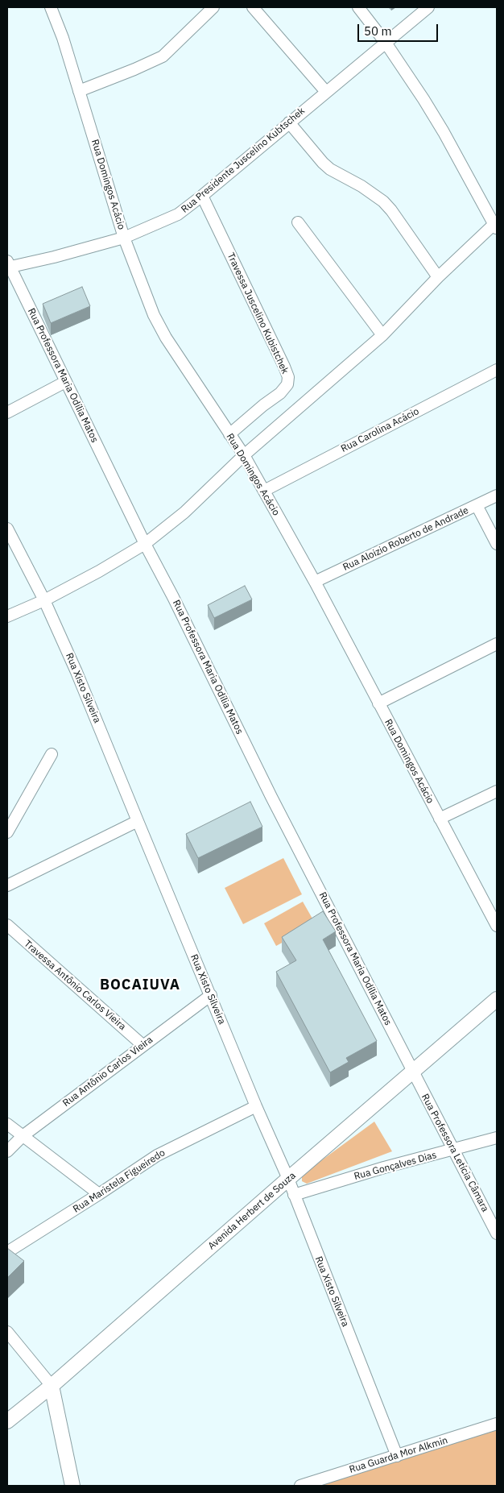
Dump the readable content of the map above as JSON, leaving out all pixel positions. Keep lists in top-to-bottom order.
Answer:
{
  "streets": {
    "street": [
      "Rua Presidente Juscelino Kubtschek",
      "Rua Domingos Acácio",
      "Travessa Juscelino Kubistchek",
      "Rua Professora Maria Odília Matos",
      "Rua Carolina Acácio",
      "Rua Aloizio Roberto de Andrade",
      "Rua Xisto Silveira",
      "Travessa Antônio Carlos Vieira",
      "Rua Antônio Carlos Vieira",
      "Rua Professora Letícia Câmara",
      "Rua Gonçalves Dias",
      "Rua Maristela Figueiredo",
      "Avenida Herbert de Souza",
      "Rua Guarda Mor Alkmin"
    ]
  },
  "crossings": [
    ["Rua Presidente Juscelino Kubtschek", "Rua Domingos Acácio"],
    ["Rua Presidente Juscelino Kubtschek", "Travessa Juscelino Kubistchek"],
    ["Rua Presidente Juscelino Kubtschek", "Rua Professora Maria Odília Matos"],
    ["Rua Domingos Acácio", "Travessa Juscelino Kubistchek"],
    ["Rua Domingos Acácio", "Rua Carolina Acácio"],
    ["Rua Domingos Acácio", "Rua Aloizio Roberto de Andrade"],
    ["Rua Professora Maria Odília Matos", "Rua Professora Letícia Câmara"],
    ["Rua Professora Maria Odília Matos", "Avenida Herbert de Souza"],
    ["Rua Xisto Silveira", "Rua Antônio Carlos Vieira"],
    ["Rua Xisto Silveira", "Rua Gonçalves Dias"],
    ["Rua Xisto Silveira", "Rua Maristela Figueiredo"],
    ["Rua Xisto Silveira", "Avenida Herbert de Souza"],
    ["Rua Xisto Silveira", "Rua Guarda Mor Alkmin"],
    ["Travessa Antônio Carlos Vieira", "Rua Antônio Carlos Vieira"],
    ["Rua Professora Letícia Câmara", "Rua Gonçalves Dias"],
    ["Rua Professora Letícia Câmara", "Avenida Herbert de Souza"]
  ],
  "districts": ["BOCAIUVA"],
  "scale_bar": "50 m"
}
